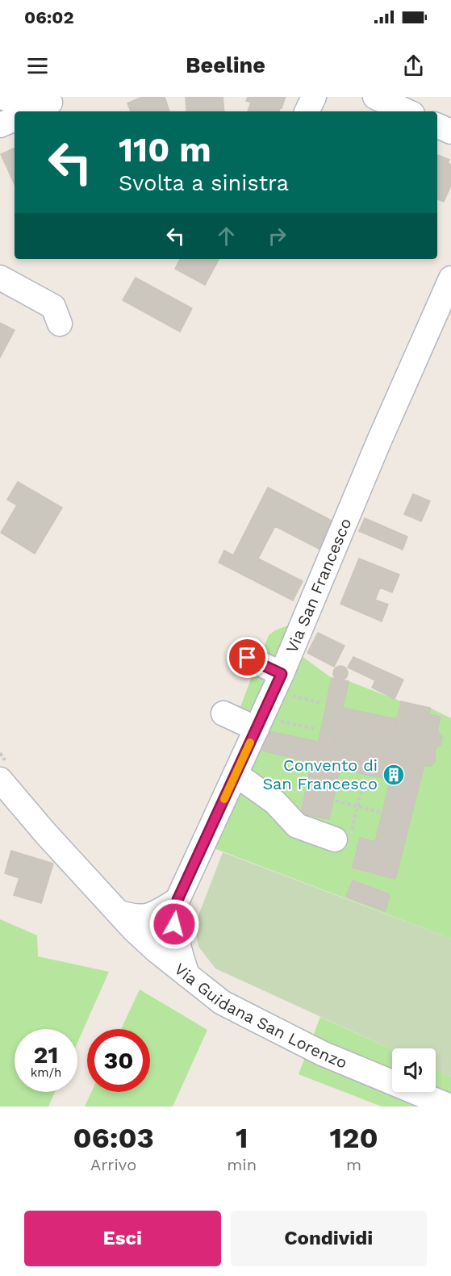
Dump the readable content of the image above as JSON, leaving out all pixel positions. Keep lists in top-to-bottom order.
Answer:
{
  "streets": {
    "street": ["Via San Francesco", "Via Guidana San Lorenzo"]
  },
  "crossings": [
    ["Via San Francesco", "Via Guidana San Lorenzo"]
  ],
  "places": {
    "building": ["Convento di San Francesco"]
  },
  "page": {
    "status": "06:02",
    "header": "Beeline",
    "turn": ["110 m", "Svolta a sinistra"],
    "speed": "21 km/h",
    "limit": "30",
    "eta": [
      "06:03",
      "Arrivo",
      "1",
      "min",
      "120",
      "m"
    ],
    "buttons": ["Esci", "Condividi"]
  }
}
